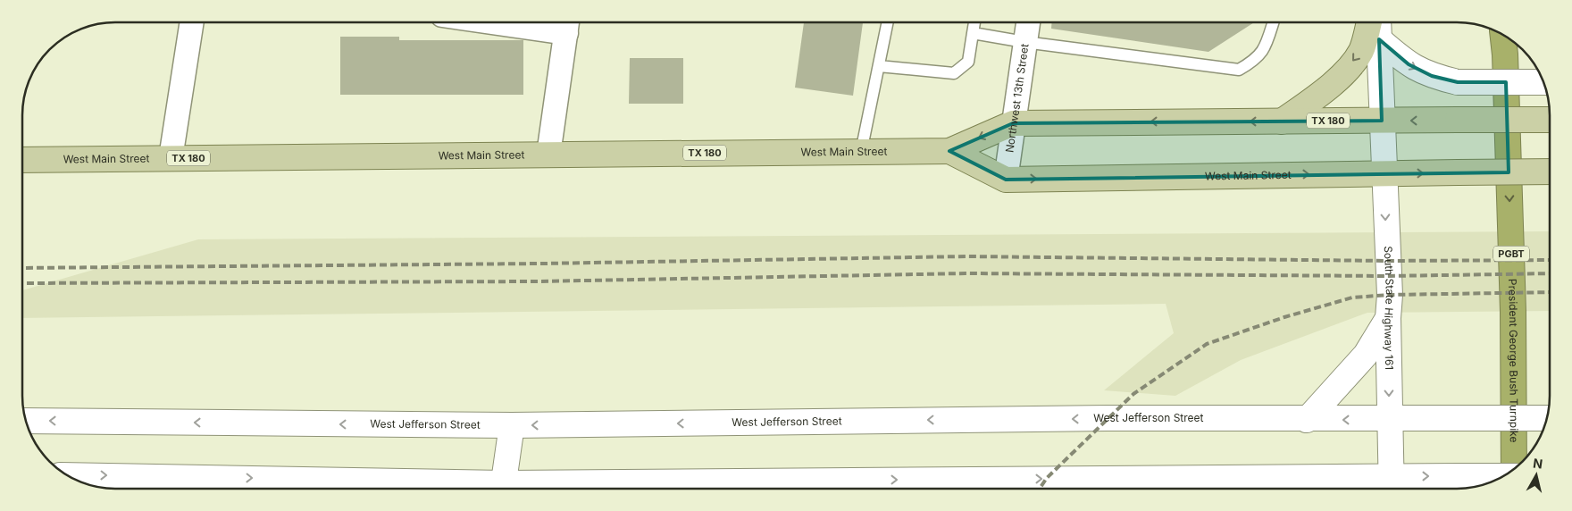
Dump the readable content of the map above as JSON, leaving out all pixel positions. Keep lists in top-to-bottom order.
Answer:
{
  "streets": {
    "highway": ["PGBT", "President George Bush Turnpike"],
    "main road": [
      "TX 180",
      "West Main Street",
      "South State Highway 161",
      "West Jefferson Street"
    ],
    "street": ["Northwest 13th Street"]
  },
  "crossings": [
    ["Northwest 13th Street", "West Main Street"],
    ["West Main Street", "South State Highway 161"],
    ["South State Highway 161", "West Jefferson Street"]
  ],
  "one_way": ["South State Highway 161", "President George Bush Turnpike"],
  "north": "top"
}
